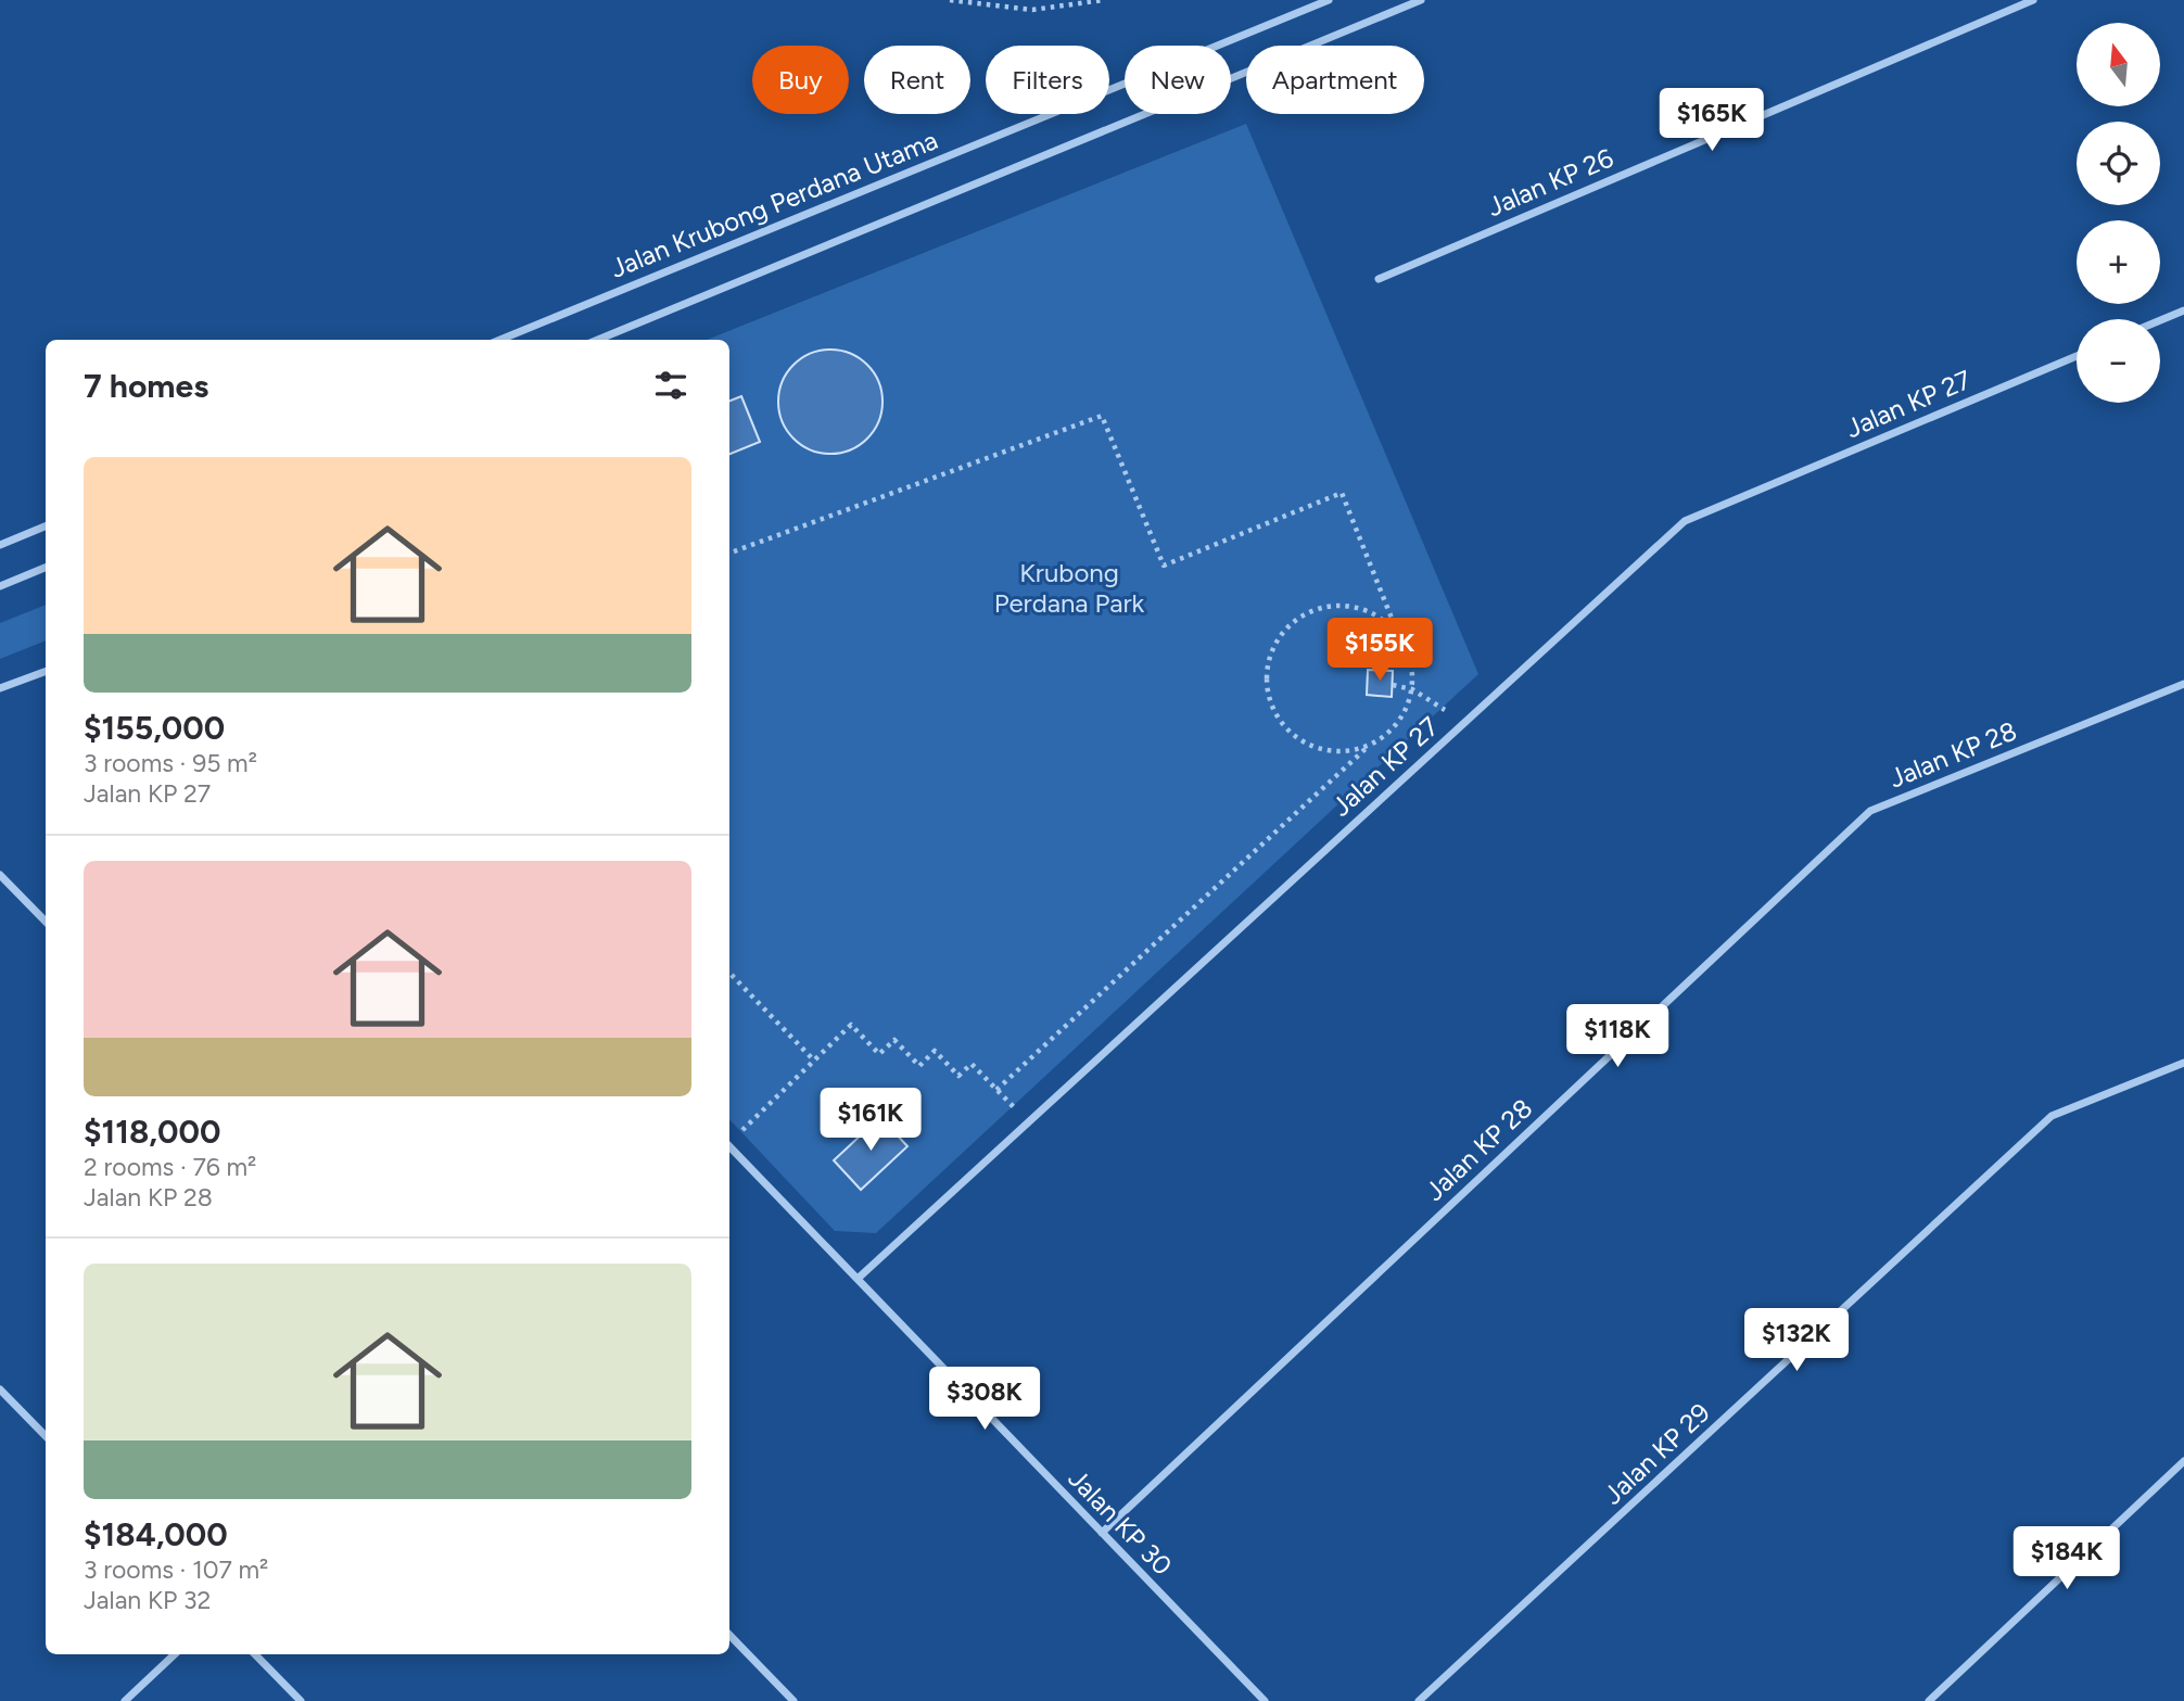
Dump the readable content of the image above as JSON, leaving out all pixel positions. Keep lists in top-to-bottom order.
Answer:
{
  "streets": {
    "street": [
      "Jalan KP 26",
      "Jalan Krubong Perdana Utama",
      "Jalan KP 27",
      "Jalan KP 28",
      "Jalan KP 29",
      "Jalan KP 30"
    ]
  },
  "crossings": [
    ["Jalan KP 27", "Jalan KP 30"],
    ["Jalan KP 28", "Jalan KP 30"]
  ],
  "parks": ["Krubong Perdana Park"],
  "north": "top",
  "page": {
    "map_buttons": ["+", "−"],
    "chip": [
      "Buy",
      "Rent",
      "Filters",
      "New",
      "Apartment"
    ],
    "price": [
      "$165K",
      "$155K",
      "$118K",
      "$161K",
      "$132K",
      "$308K",
      "$184K"
    ],
    "heading": "7 homes",
    "list": [
      {
        "name": "$155,000",
        "note": "3 rooms · 95 m² · Jalan KP 27"
      },
      {
        "name": "$118,000",
        "note": "2 rooms · 76 m² · Jalan KP 28"
      },
      {
        "name": "$184,000",
        "note": "3 rooms · 107 m² · Jalan KP 32"
      }
    ]
  }
}
